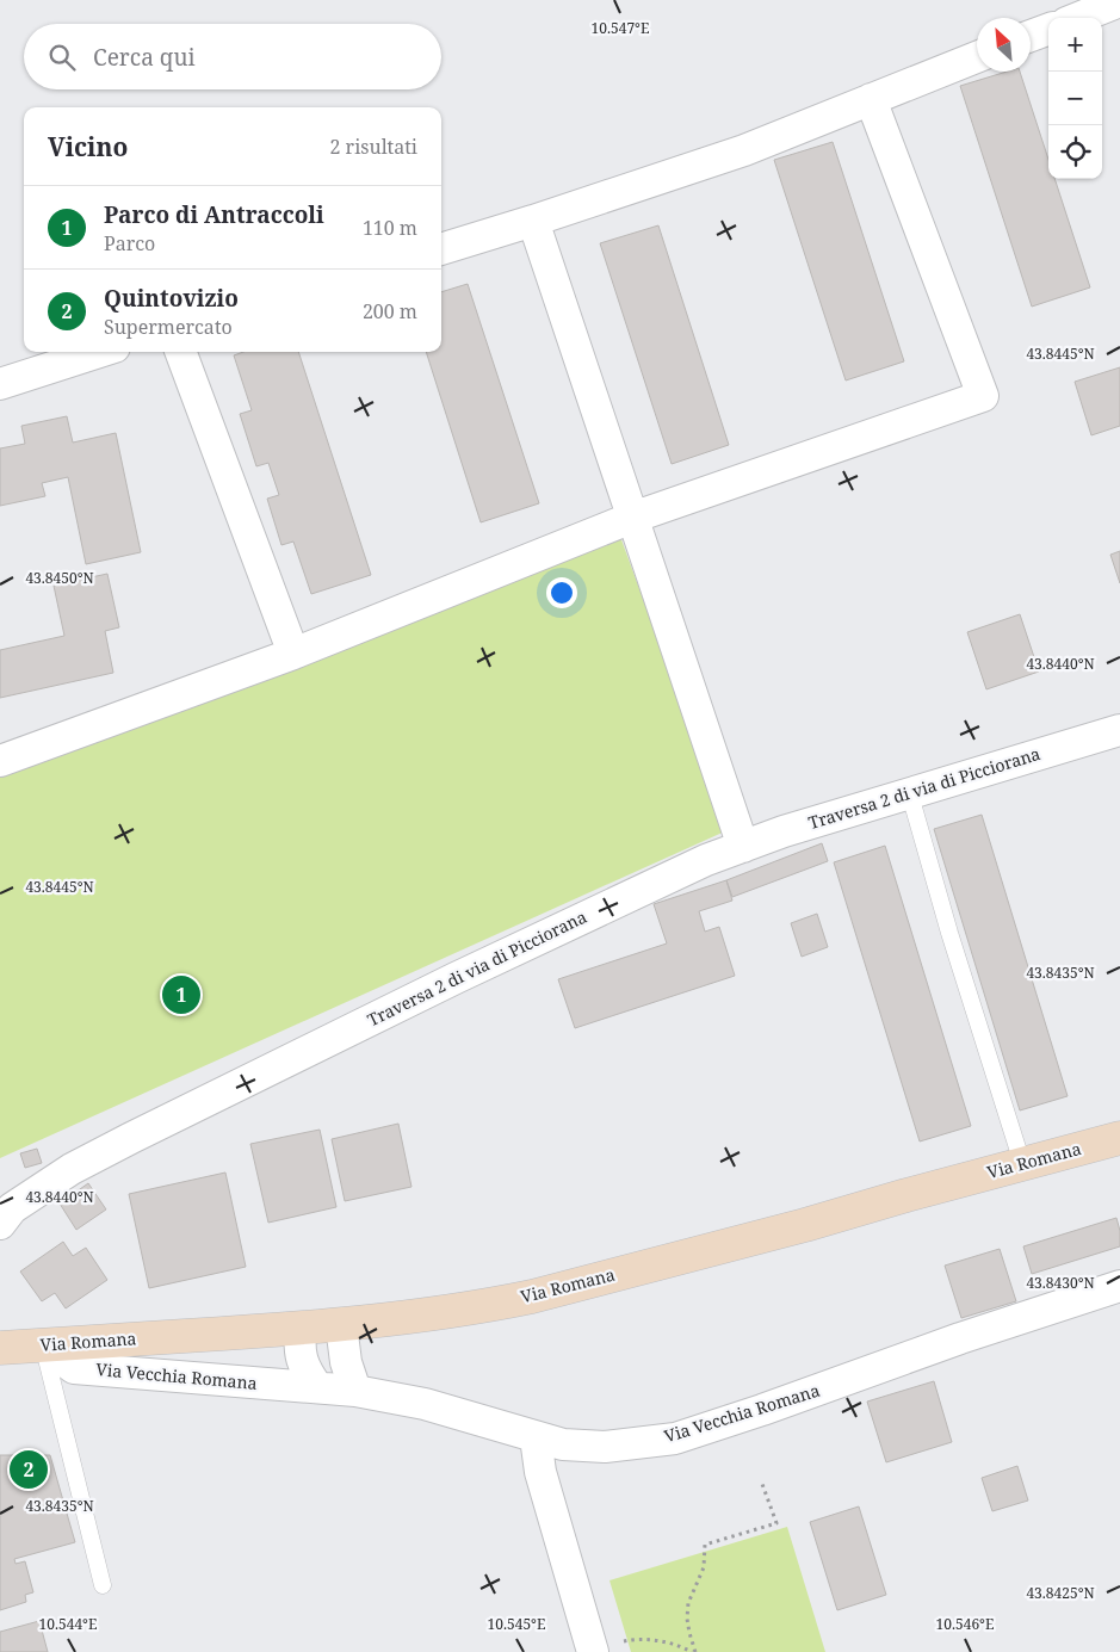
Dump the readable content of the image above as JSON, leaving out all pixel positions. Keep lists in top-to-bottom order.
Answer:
{
  "streets": {
    "main road": ["Via Romana"],
    "street": ["Traversa 2 di via di Picciorana", "Via Vecchia Romana"]
  },
  "crossings": [
    ["Via Romana", "Via Vecchia Romana"]
  ],
  "north": "top left",
  "page": {
    "map_buttons": ["+", "−"],
    "search": "Cerca qui",
    "heading": ["Vicino", "2 risultati"],
    "list": [
      {
        "mark": "1",
        "name": "Parco di Antraccoli",
        "note": "Parco",
        "value": "110 m"
      },
      {
        "mark": "2",
        "name": "Quintovizio",
        "note": "Supermercato",
        "value": "200 m"
      }
    ],
    "pins": ["1", "2"]
  },
  "coordinates": [
    "10.547°E",
    "43.8445°N",
    "43.8450°N",
    "43.8440°N",
    "43.8435°N",
    "43.8430°N",
    "43.8425°N",
    "10.544°E",
    "10.545°E",
    "10.546°E"
  ]
}
